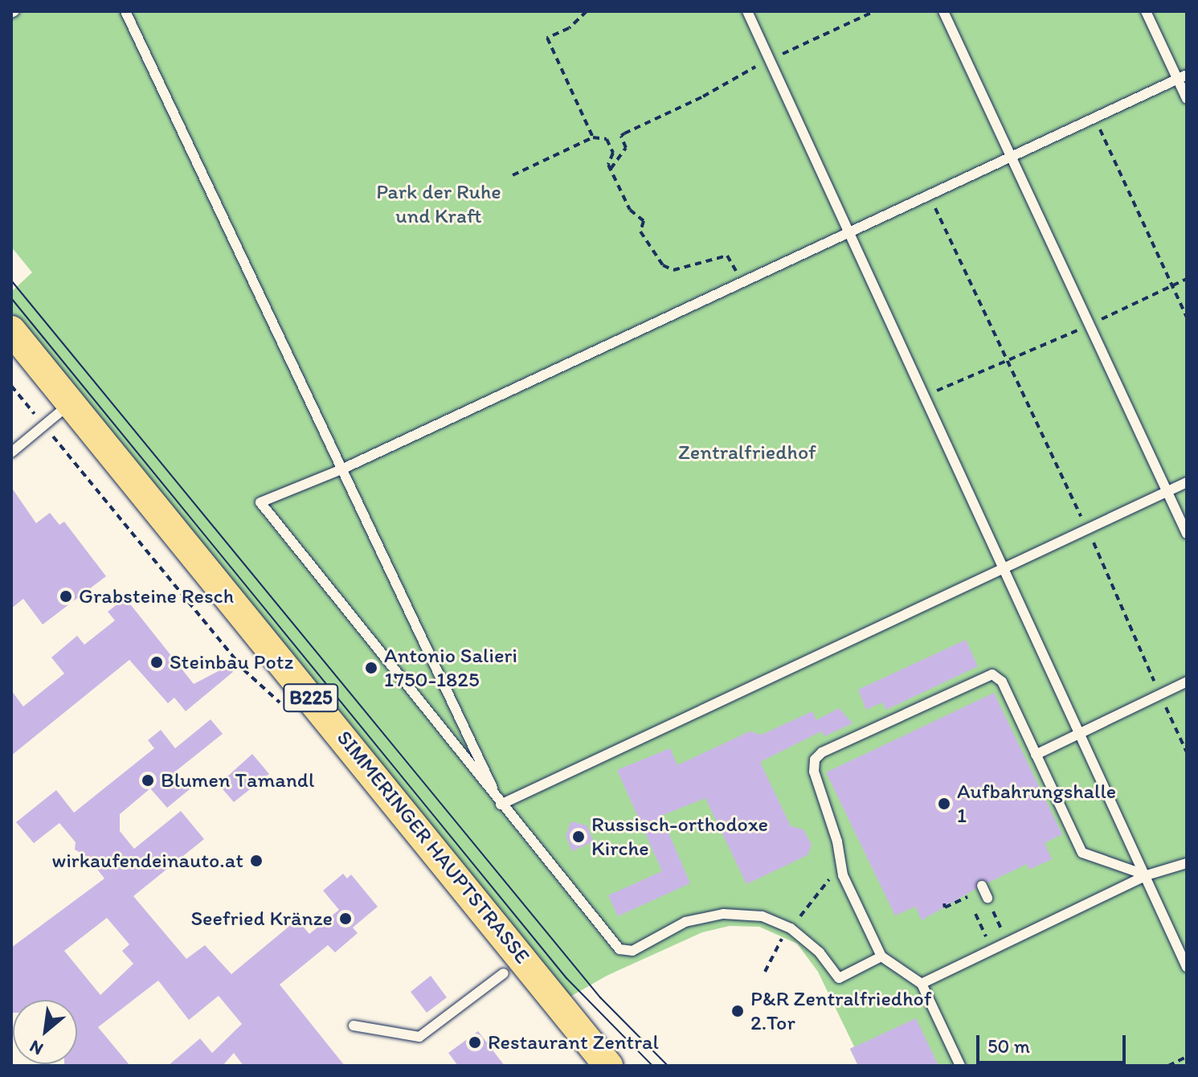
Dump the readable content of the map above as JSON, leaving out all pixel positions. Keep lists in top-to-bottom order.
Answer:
{
  "streets": {
    "main road": ["B225", "SIMMERINGER HAUPTSTRASSE"]
  },
  "parks": ["Park der Ruhe und Kraft", "Zentralfriedhof"],
  "places": [
    "Grabsteine Resch",
    "Steinbau Potz",
    "Antonio Salieri 1750-1825",
    "Blumen Tamandl",
    "Aufbahrungshalle 1",
    "Russisch-orthodoxe Kirche",
    "wirkaufendeinauto.at",
    "Seefried Kränze",
    "P&R Zentralfriedhof 2.Tor",
    "Restaurant Zentral"
  ],
  "scale_bar": "50 m",
  "north": "bottom left"
}
